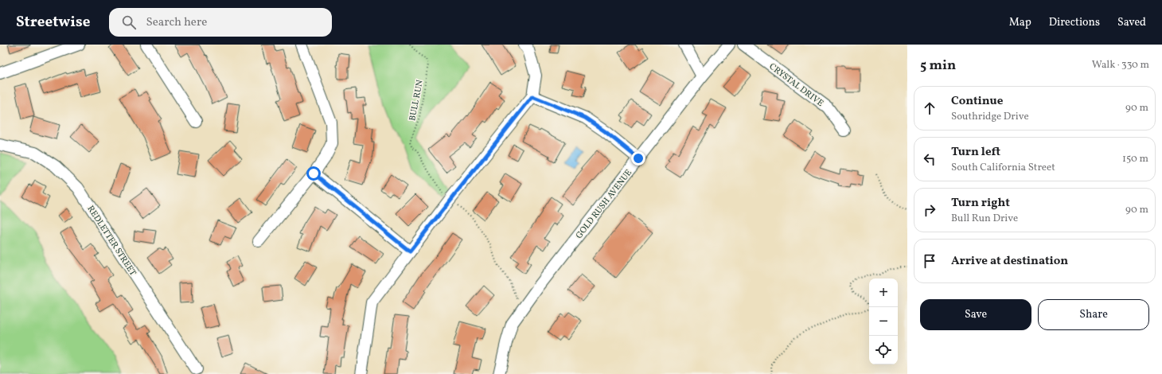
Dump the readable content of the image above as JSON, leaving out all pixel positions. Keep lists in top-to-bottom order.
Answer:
{
  "streets": {
    "street": ["CRYSTAL DRIVE", "GOLD RUSH AVENUE", "REDLETTER STREET"],
    "path": ["BULL RUN"]
  },
  "page": {
    "header": "Streetwise",
    "search": "Search here",
    "nav": ["Map", "Directions", "Saved"],
    "heading": ["5 min", "Walk · 330 m"],
    "list": [
      ["Continue", "Southridge Drive", "90 m"],
      ["Turn left", "South California Street", "150 m"],
      ["Turn right", "Bull Run Drive", "90 m"],
      "Arrive at destination"
    ],
    "map_buttons": ["+", "−"],
    "buttons": ["Save", "Share"]
  }
}
